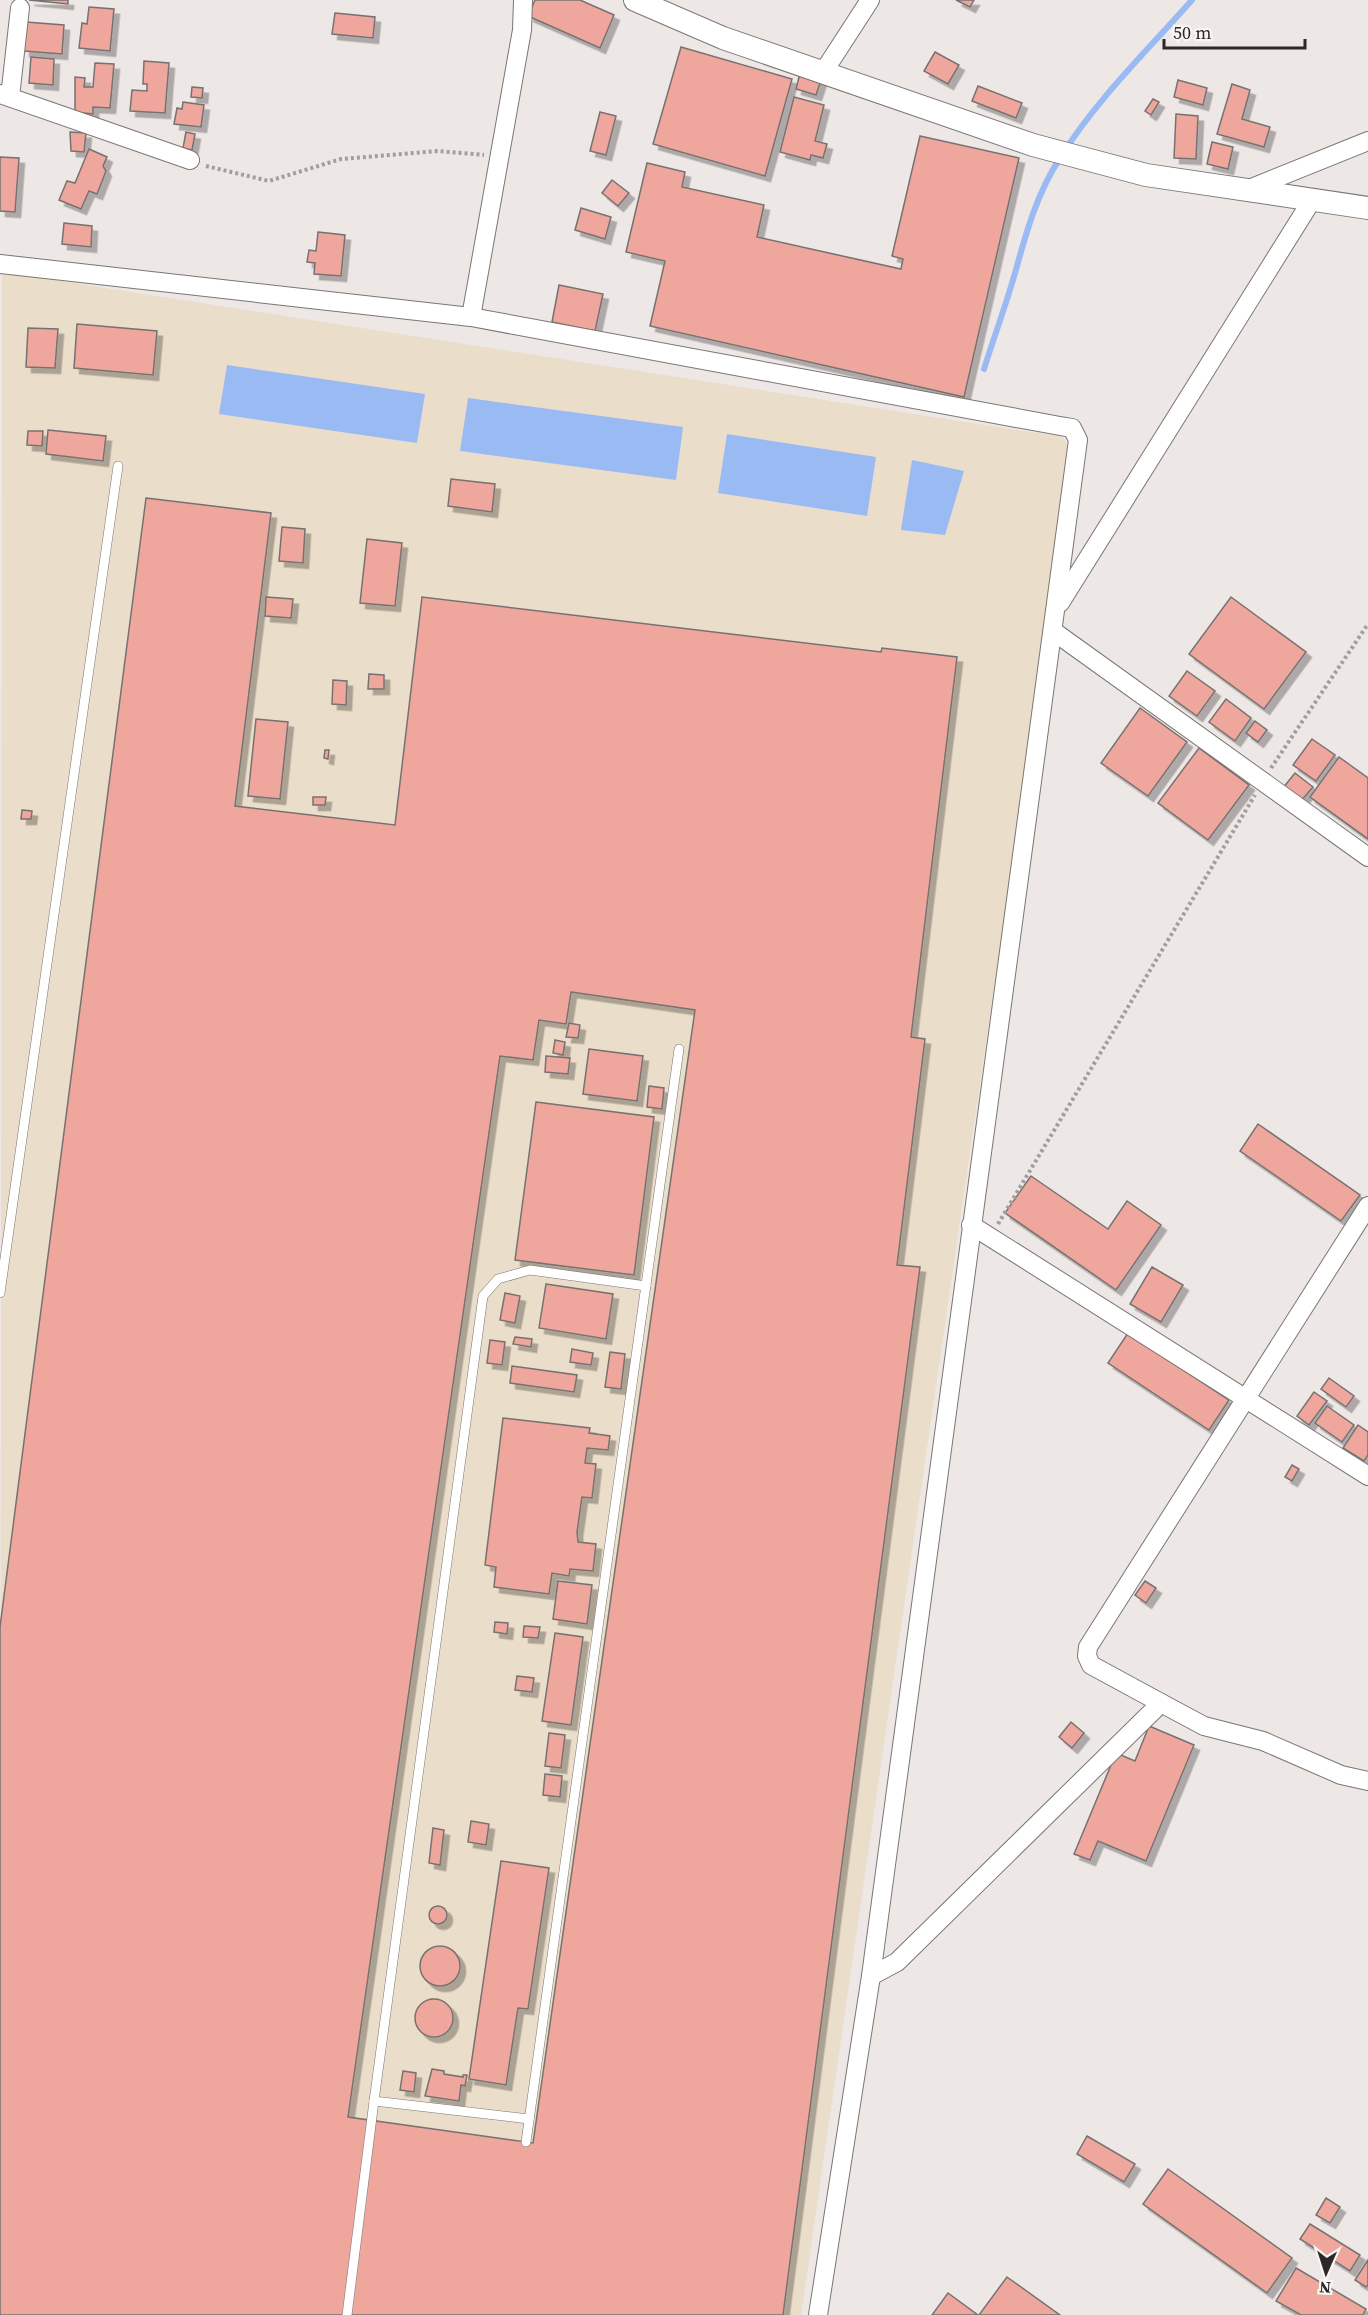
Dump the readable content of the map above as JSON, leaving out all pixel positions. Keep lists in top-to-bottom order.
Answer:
{
  "scale_bar": "50 m",
  "north": "bottom"
}
